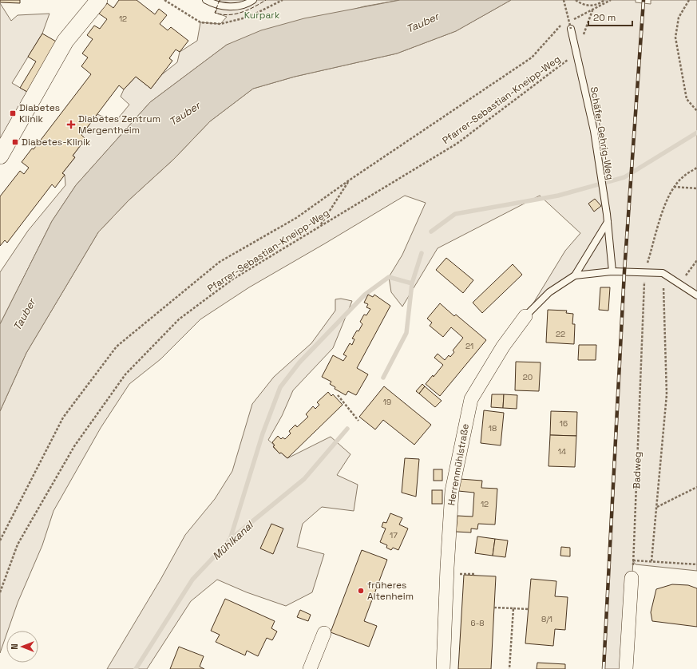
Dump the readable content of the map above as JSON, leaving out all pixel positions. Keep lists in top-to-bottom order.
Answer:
{
  "streets": {
    "street": ["Herrenmühlstraße"],
    "lane": ["Schäfer-Gehrig-Weg"],
    "path": ["Pfarrer-Sebastian-Kneipp-Weg", "Badweg"]
  },
  "crossings": [
    ["Pfarrer-Sebastian-Kneipp-Weg", "Schäfer-Gehrig-Weg"]
  ],
  "water": ["Tauber", "Mühlkanal"],
  "parks": ["Kurpark"],
  "places": {
    "transit": ["Diabetes Klinik", "Diabetes-Klinik"],
    "health": ["Diabetes Zentrum Mergentheim"],
    "other": ["früheres Altenheim"]
  },
  "house_numbers": [
    "12",
    "22",
    "21",
    "20",
    "19",
    "16",
    "18",
    "14",
    "12",
    "17",
    "8/1",
    "6-8"
  ],
  "scale_bar": "20 m",
  "north": "left"
}
